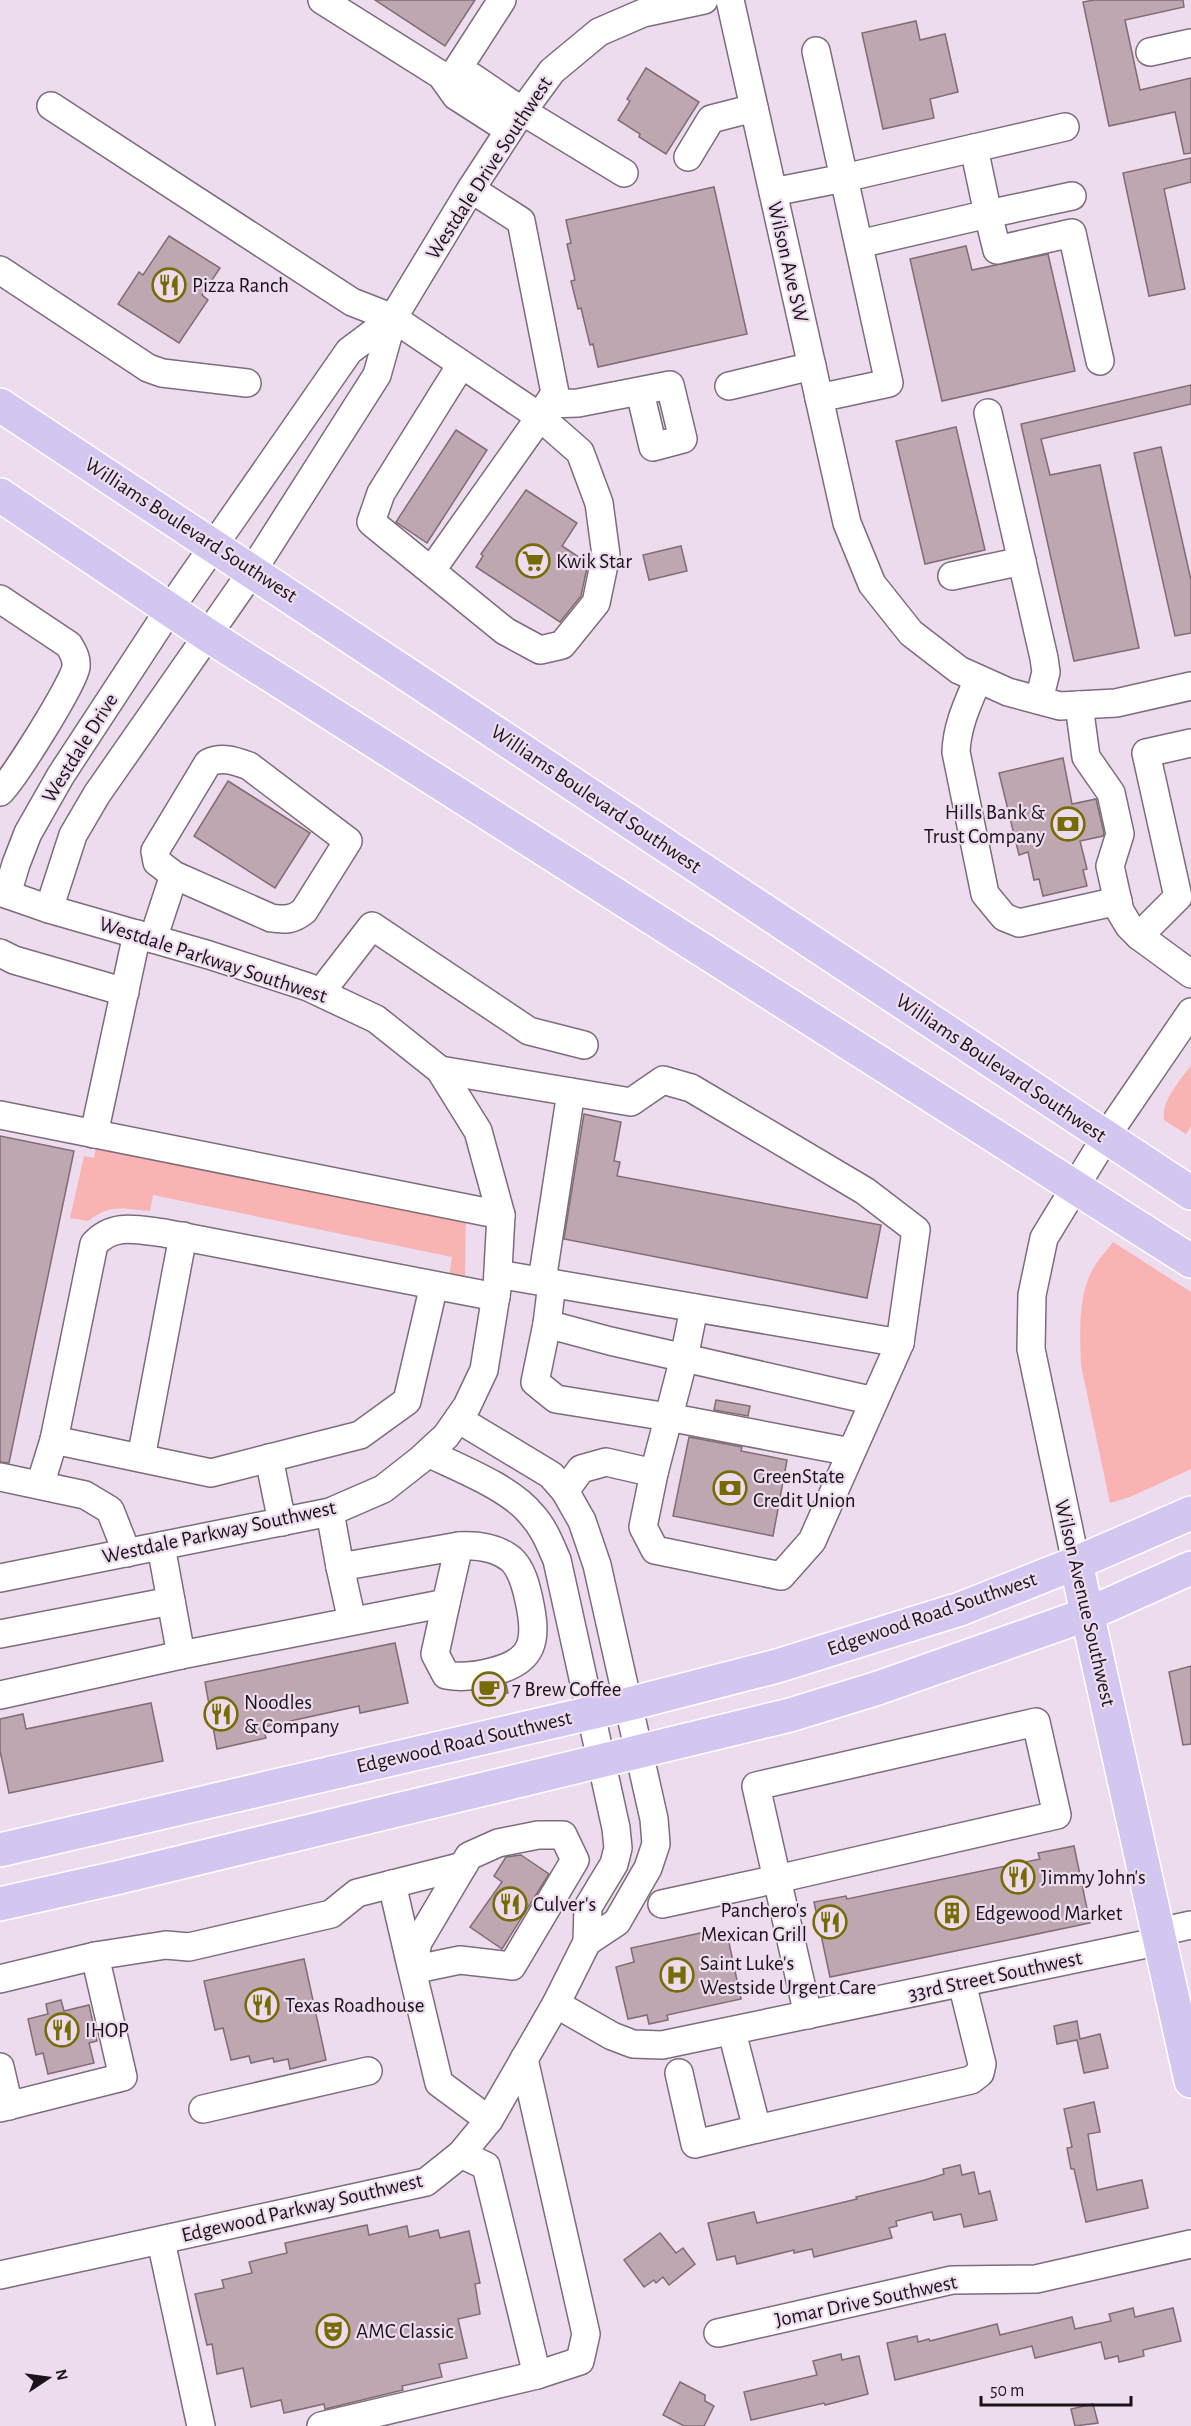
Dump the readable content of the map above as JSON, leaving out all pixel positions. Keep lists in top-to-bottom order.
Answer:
{
  "streets": {
    "main road": ["Williams Boulevard Southwest", "Wilson Avenue Southwest", "Edgewood Road Southwest"],
    "street": [
      "Westdale Drive Southwest",
      "Wilson Ave SW",
      "Westdale Drive",
      "Westdale Parkway Southwest",
      "33rd Street Southwest",
      "Edgewood Parkway Southwest",
      "Jomar Drive Southwest"
    ]
  },
  "crossings": [
    ["Westdale Drive Southwest", "Williams Boulevard Southwest"],
    ["Westdale Drive Southwest", "Westdale Drive"],
    ["Williams Boulevard Southwest", "Wilson Avenue Southwest"],
    ["Westdale Drive", "Westdale Parkway Southwest"],
    ["Westdale Parkway Southwest", "Edgewood Parkway Southwest"],
    ["Wilson Avenue Southwest", "Edgewood Road Southwest"],
    ["Wilson Avenue Southwest", "33rd Street Southwest"],
    ["Edgewood Road Southwest", "Edgewood Parkway Southwest"],
    ["33rd Street Southwest", "Edgewood Parkway Southwest"]
  ],
  "places": {
    "restaurant": [
      "Pizza Ranch",
      "Noodles & Company",
      "Jimmy John's",
      "Culver's",
      "Panchero's Mexican Grill",
      "Texas Roadhouse",
      "IHOP"
    ],
    "supermarket": ["Kwik Star"],
    "bank": ["Hills Bank & Trust Company", "GreenState Credit Union"],
    "cafe": ["7 Brew Coffee"],
    "building": ["Edgewood Market"],
    "hospital": ["Saint Luke's Westside Urgent Care"],
    "theatre": ["AMC Classic"]
  },
  "scale_bar": "50 m",
  "north": "right"
}
